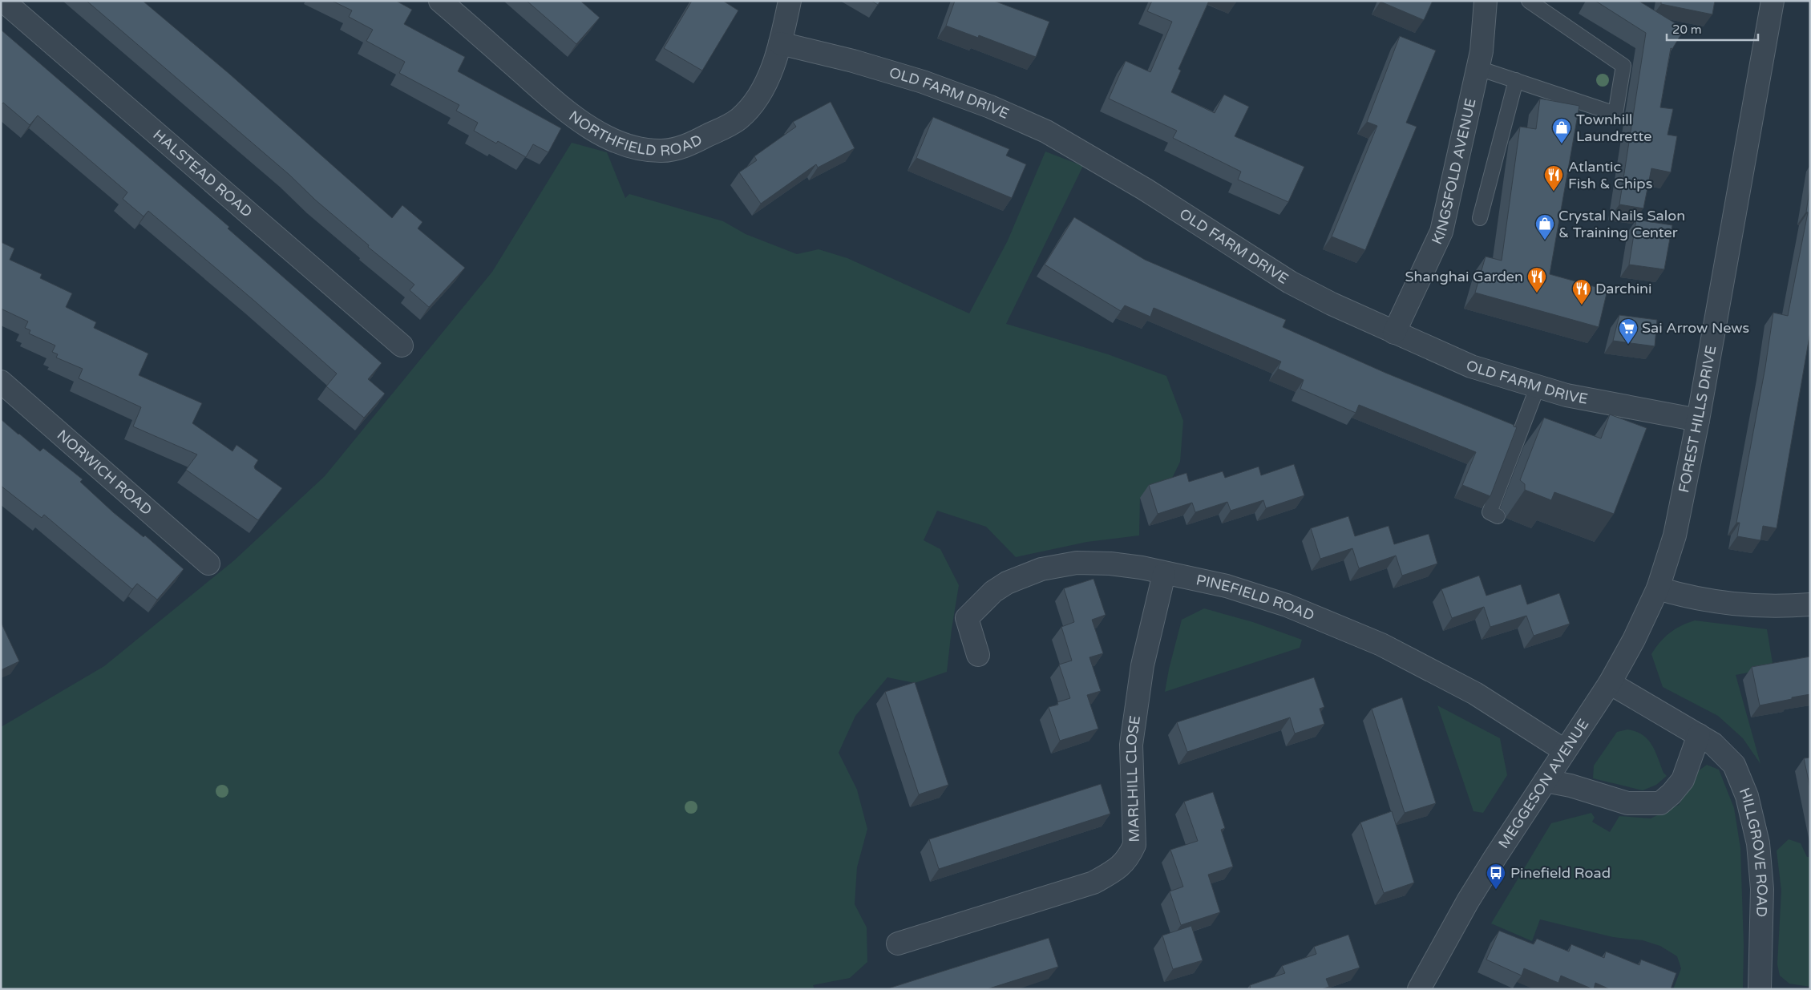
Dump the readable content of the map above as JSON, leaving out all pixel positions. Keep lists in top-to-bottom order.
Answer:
{
  "streets": {
    "street": [
      "OLD FARM DRIVE",
      "NORTHFIELD ROAD",
      "KINGSFOLD AVENUE",
      "HALSTEAD ROAD",
      "FOREST HILLS DRIVE",
      "NORWICH ROAD",
      "PINEFIELD ROAD",
      "MARLHILL CLOSE",
      "MEGGESON AVENUE",
      "HILLGROVE ROAD"
    ]
  },
  "crossings": [
    ["OLD FARM DRIVE", "NORTHFIELD ROAD"],
    ["OLD FARM DRIVE", "KINGSFOLD AVENUE"],
    ["OLD FARM DRIVE", "FOREST HILLS DRIVE"],
    ["FOREST HILLS DRIVE", "MEGGESON AVENUE"],
    ["FOREST HILLS DRIVE", "HILLGROVE ROAD"],
    ["PINEFIELD ROAD", "MARLHILL CLOSE"],
    ["PINEFIELD ROAD", "MEGGESON AVENUE"],
    ["MEGGESON AVENUE", "HILLGROVE ROAD"]
  ],
  "places": {
    "shop": ["Townhill Laundrette", "Crystal Nails Salon & Training Center"],
    "restaurant": ["Atlantic Fish & Chips", "Shanghai Garden", "Darchini"],
    "supermarket": ["Sai Arrow News"],
    "bus stop": ["Pinefield Road"]
  },
  "scale_bar": "20 m"
}
